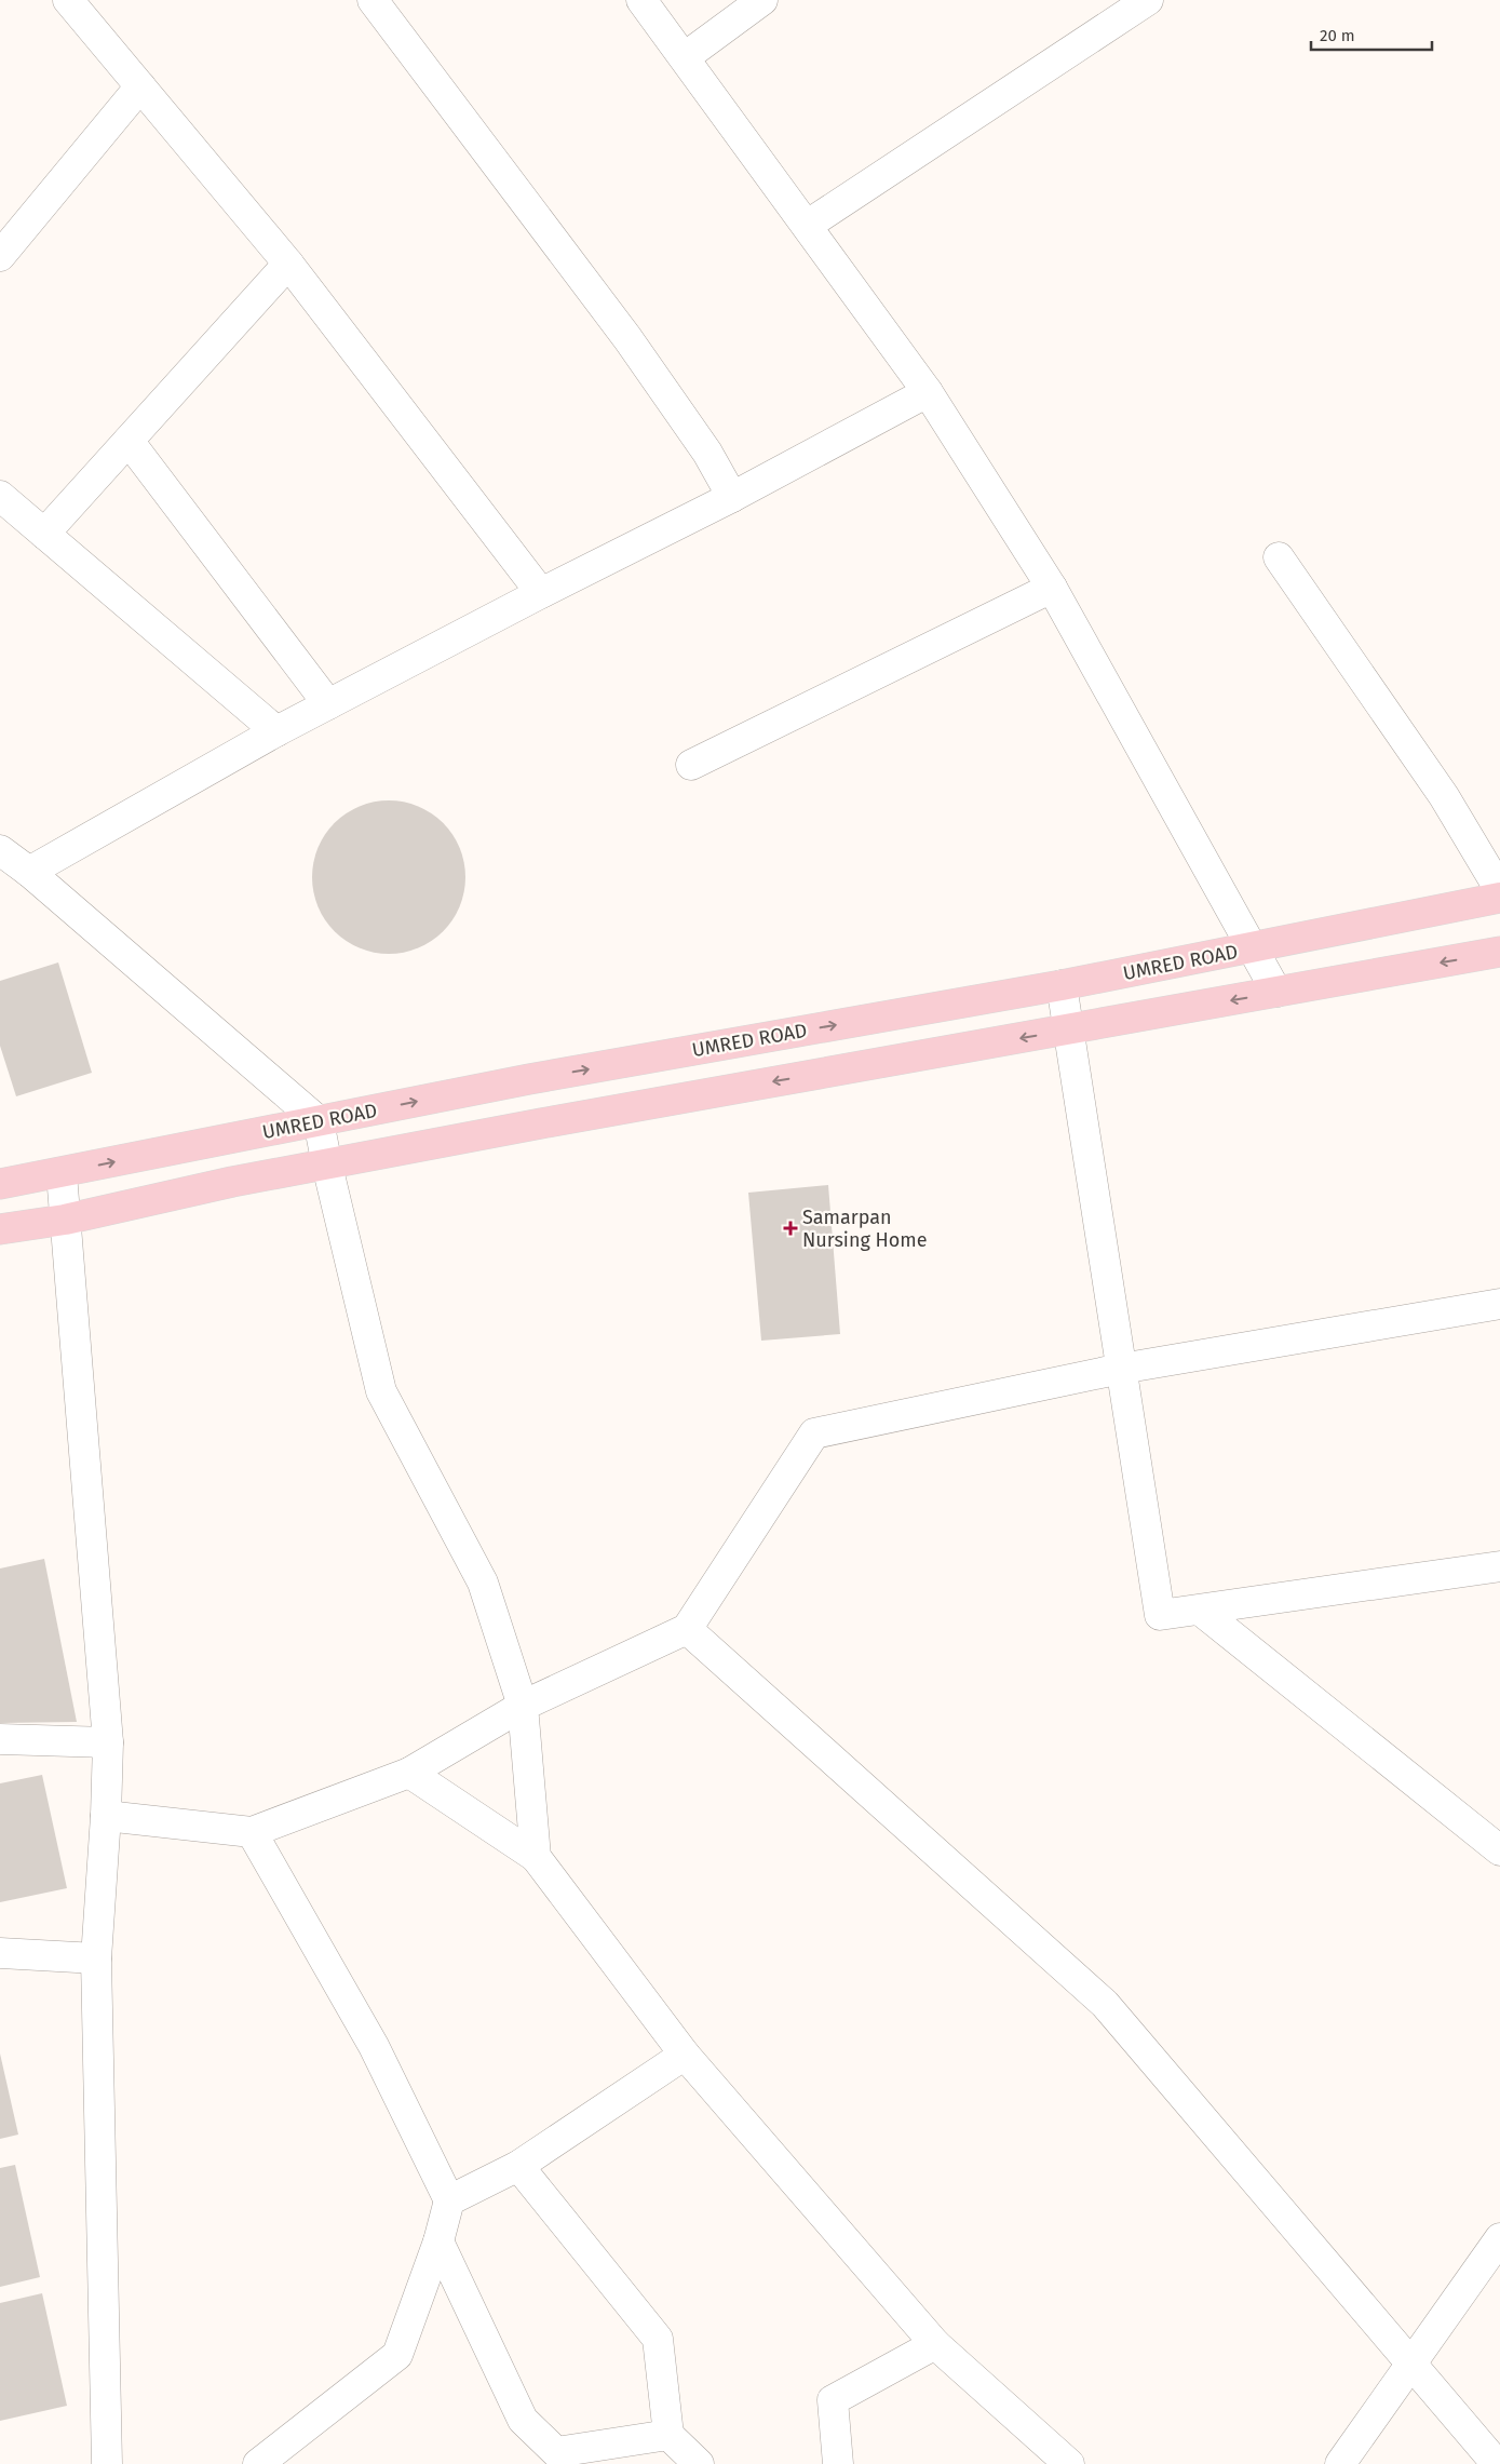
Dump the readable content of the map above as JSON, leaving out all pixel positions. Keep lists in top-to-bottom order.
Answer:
{
  "streets": {
    "main road": ["UMRED ROAD"]
  },
  "places": {
    "health": ["Samarpan Nursing Home"]
  },
  "scale_bar": "20 m"
}
